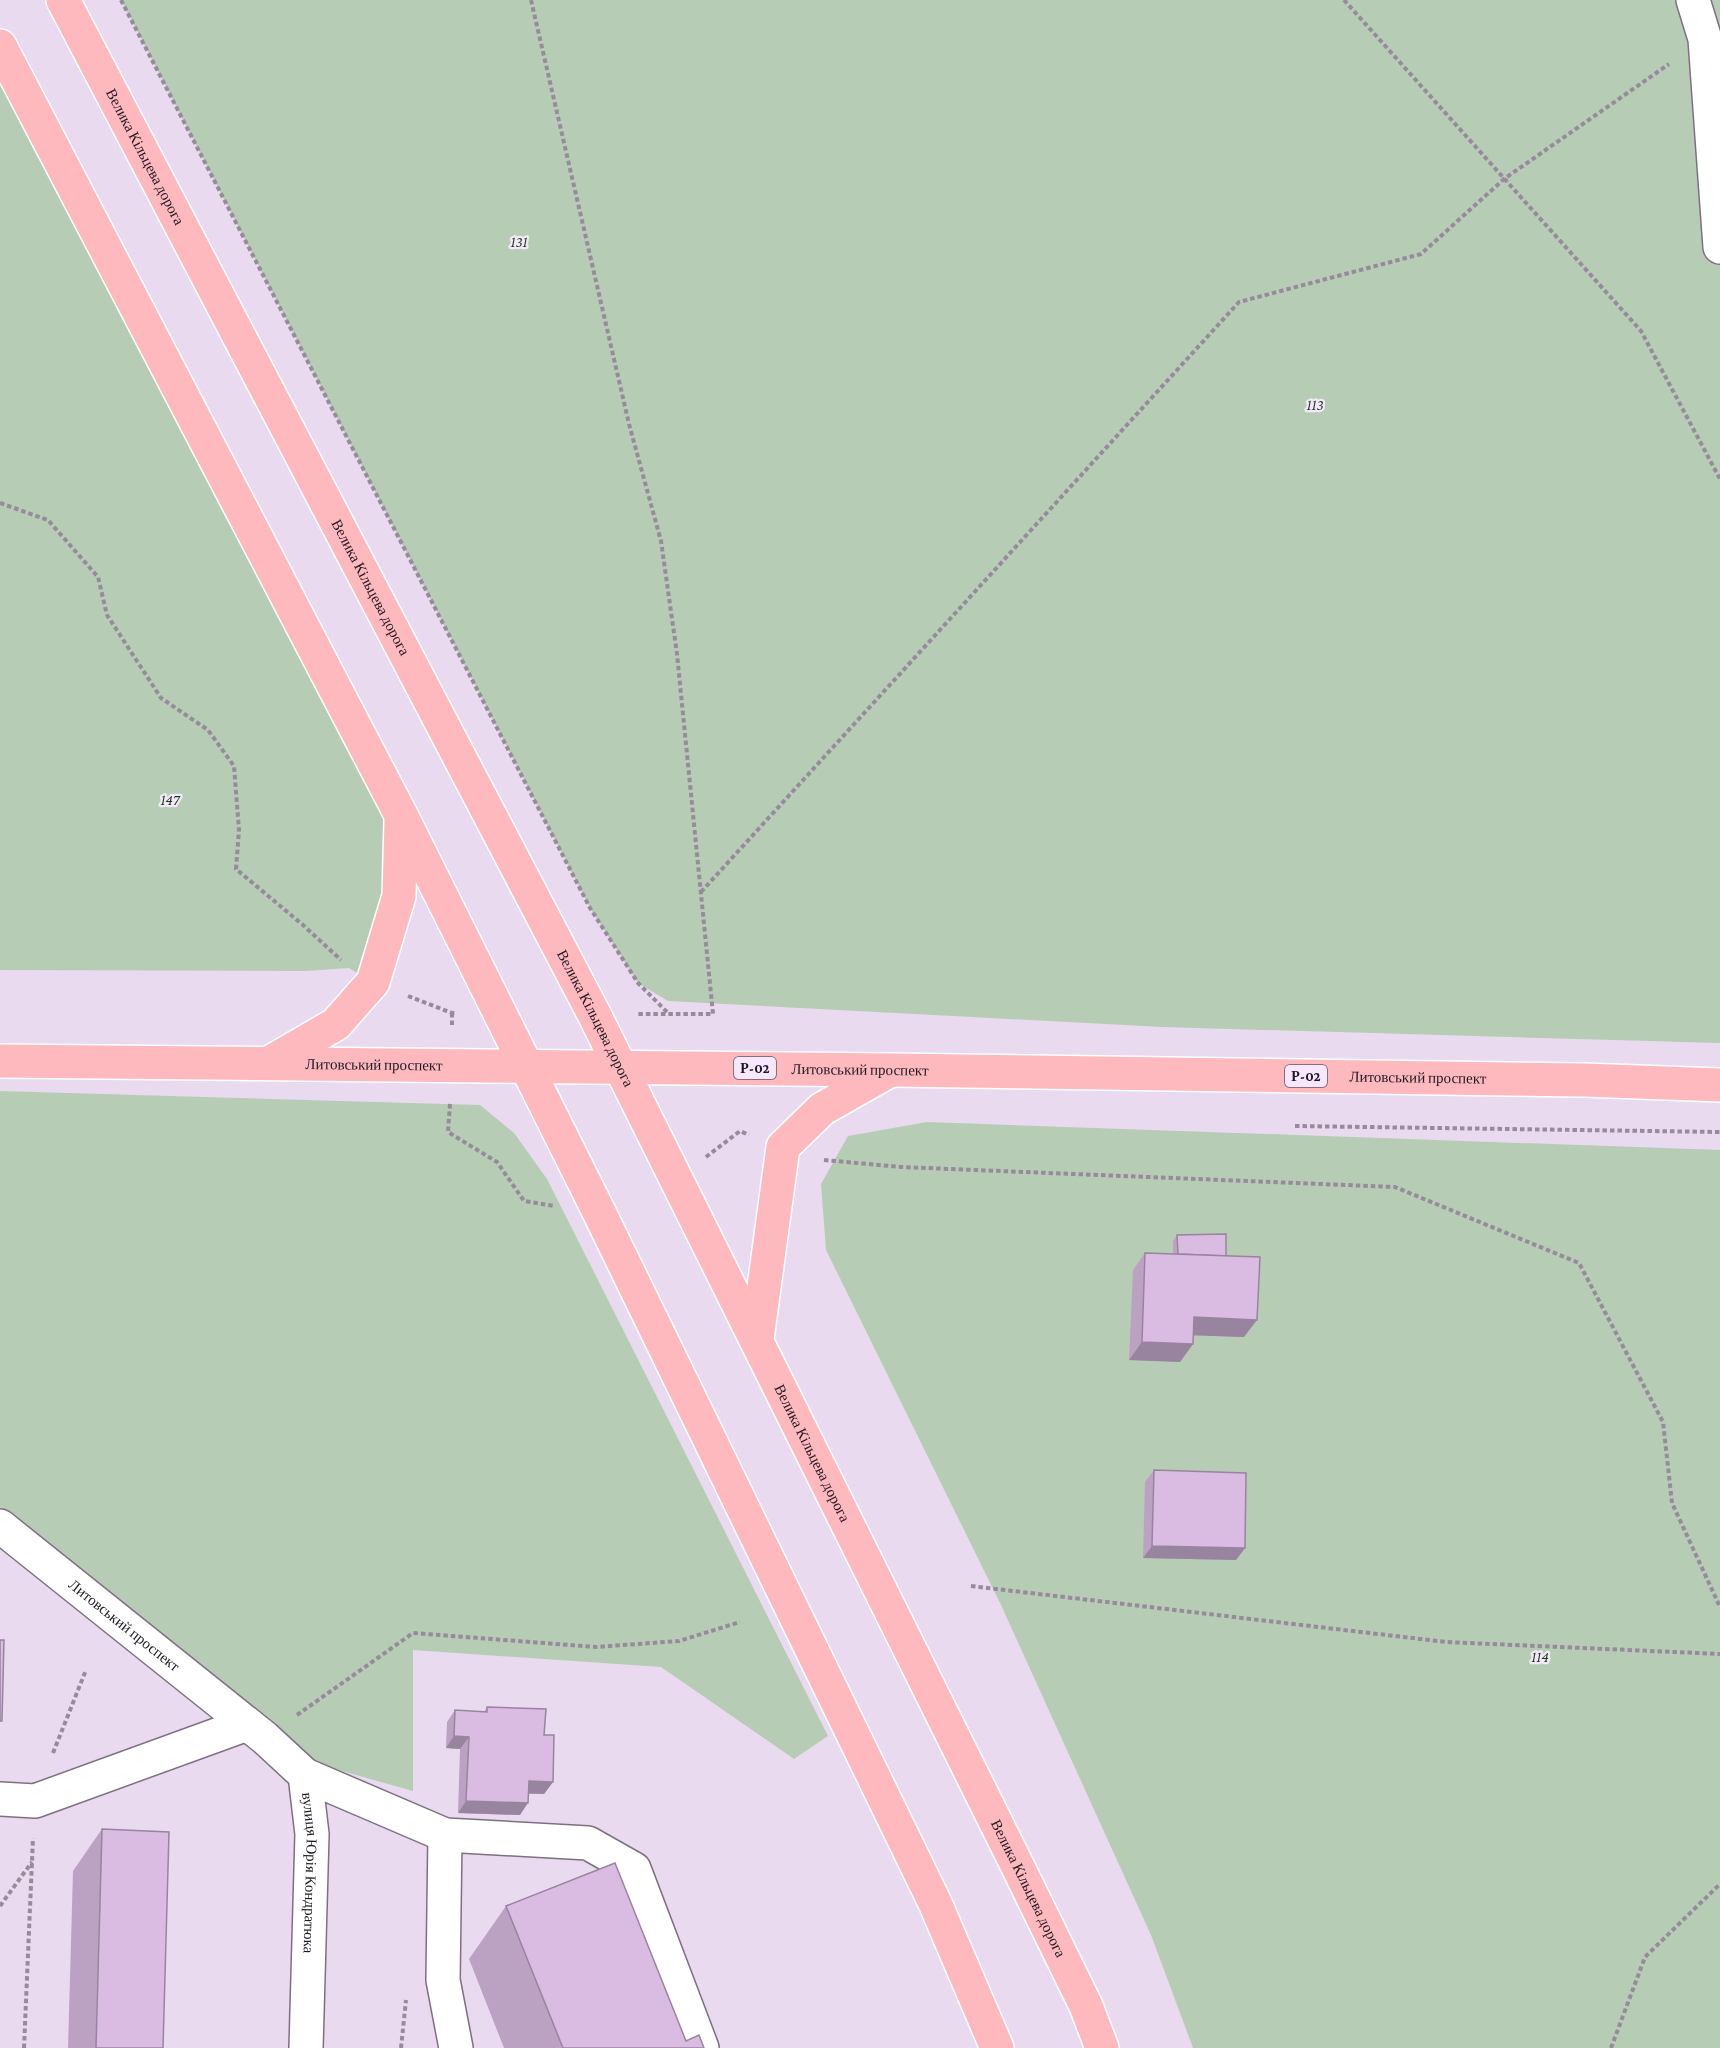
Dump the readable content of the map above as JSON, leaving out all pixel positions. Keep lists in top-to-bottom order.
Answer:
{
  "streets": {
    "main road": ["Велика Кільцева дорога", "Литовський проспект", "Р-02"],
    "street": ["вулиця Юрія Кондратюка"]
  },
  "crossings": [
    ["Велика Кільцева дорога", "Литовський проспект"],
    ["Литовський проспект", "вулиця Юрія Кондратюка"]
  ],
  "parks": [
    "131",
    "113",
    "147",
    "114"
  ]
}
